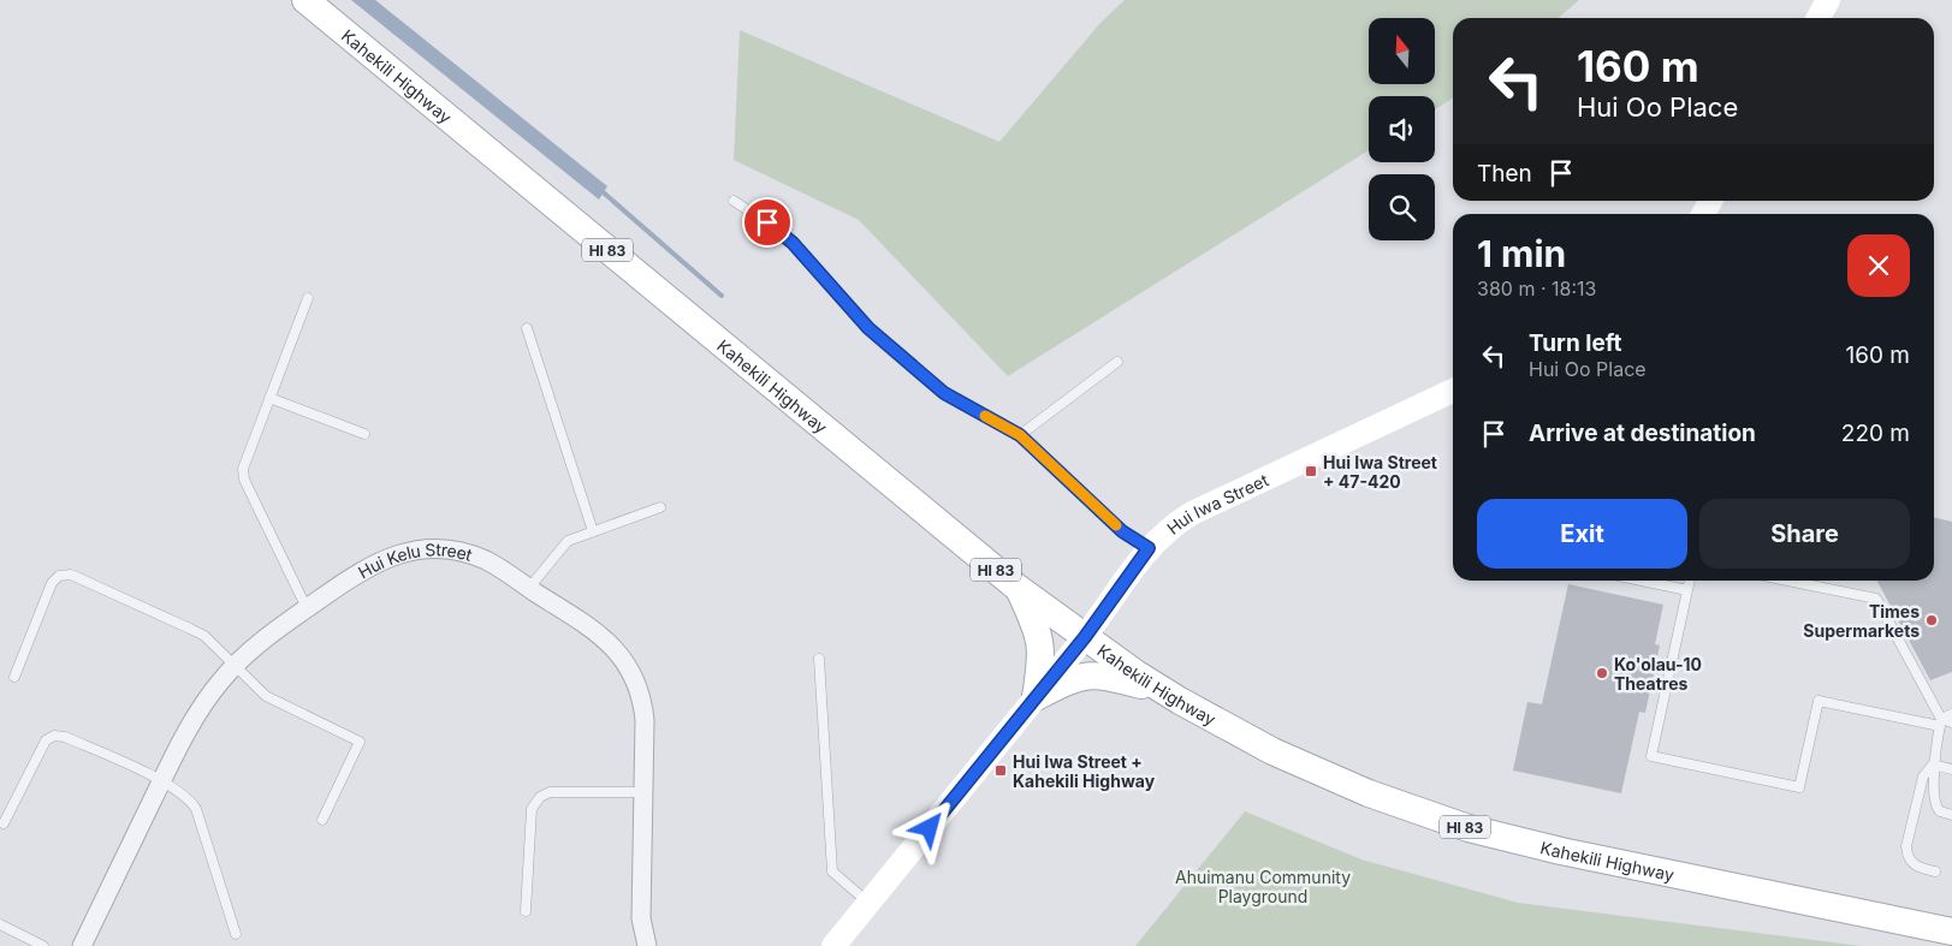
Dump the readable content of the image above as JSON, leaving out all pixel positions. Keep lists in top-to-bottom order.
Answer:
{
  "streets": {
    "main road": ["Kahekili Highway", "HI 83"],
    "street": ["Hui Iwa Street", "Hui Kelu Street"]
  },
  "crossings": [
    ["Kahekili Highway", "Hui Iwa Street"]
  ],
  "parks": ["Ahuimanu Community Playground"],
  "places": {
    "transit": ["Hui Iwa Street + 47-420", "Hui Iwa Street + Kahekili Highway"],
    "other": ["Times Supermarkets", "Ko'olau-10 Theatres"]
  },
  "north": "top",
  "page": {
    "turn": ["160 m", "Hui Oo Place"],
    "then": "Then",
    "heading": ["1 min", "380 m · 18:13"],
    "list": [
      {
        "name": "Turn left",
        "note": "Hui Oo Place",
        "value": "160 m"
      },
      {
        "name": "Arrive at destination",
        "value": "220 m"
      }
    ],
    "buttons": ["Exit", "Share"]
  }
}
